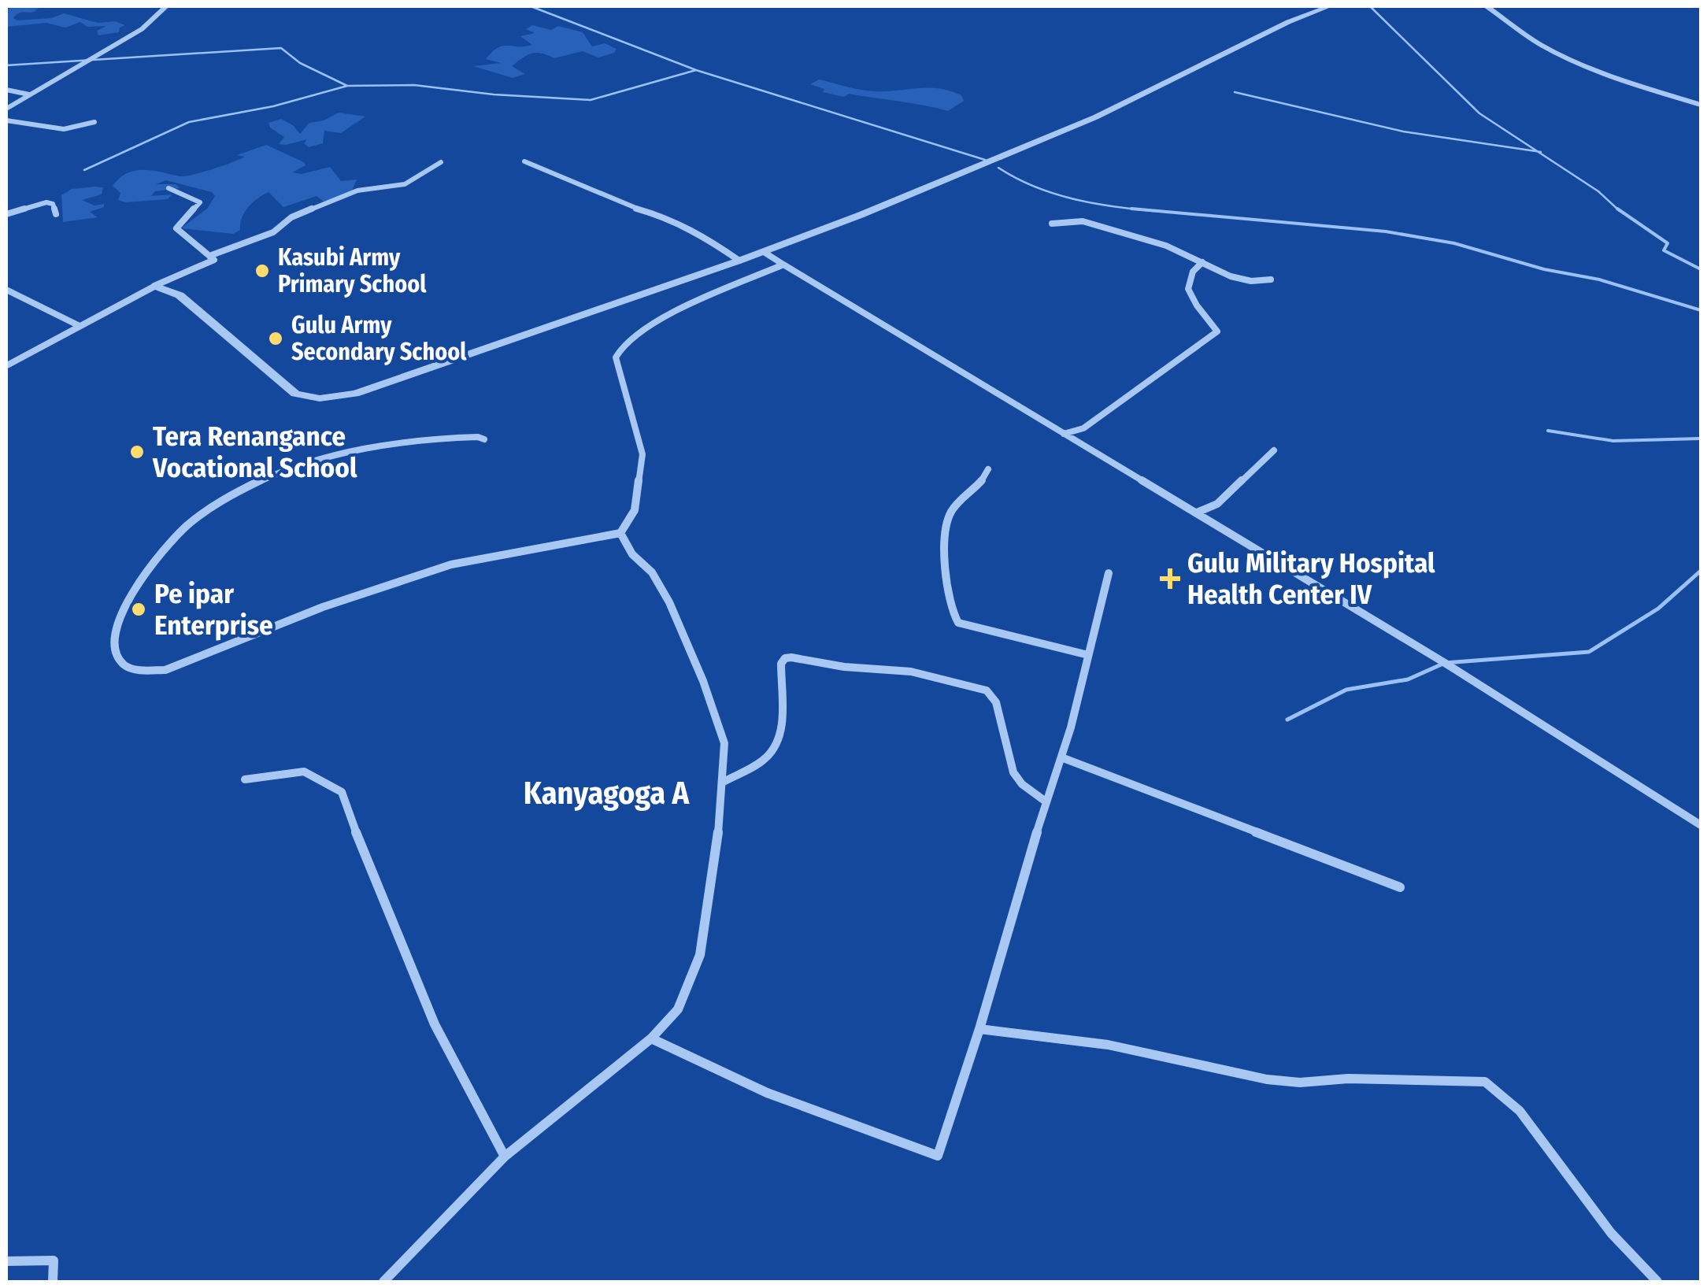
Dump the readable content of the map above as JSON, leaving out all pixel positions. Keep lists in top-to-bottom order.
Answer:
{
  "districts": ["Kanyagoga A"],
  "places": {
    "other": [
      "Kasubi Army Primary School",
      "Gulu Army Secondary School",
      "Tera Renangance Vocational School",
      "Pe ipar Enterprise"
    ],
    "health": ["Gulu Military Hospital Health Center IV"]
  }
}
